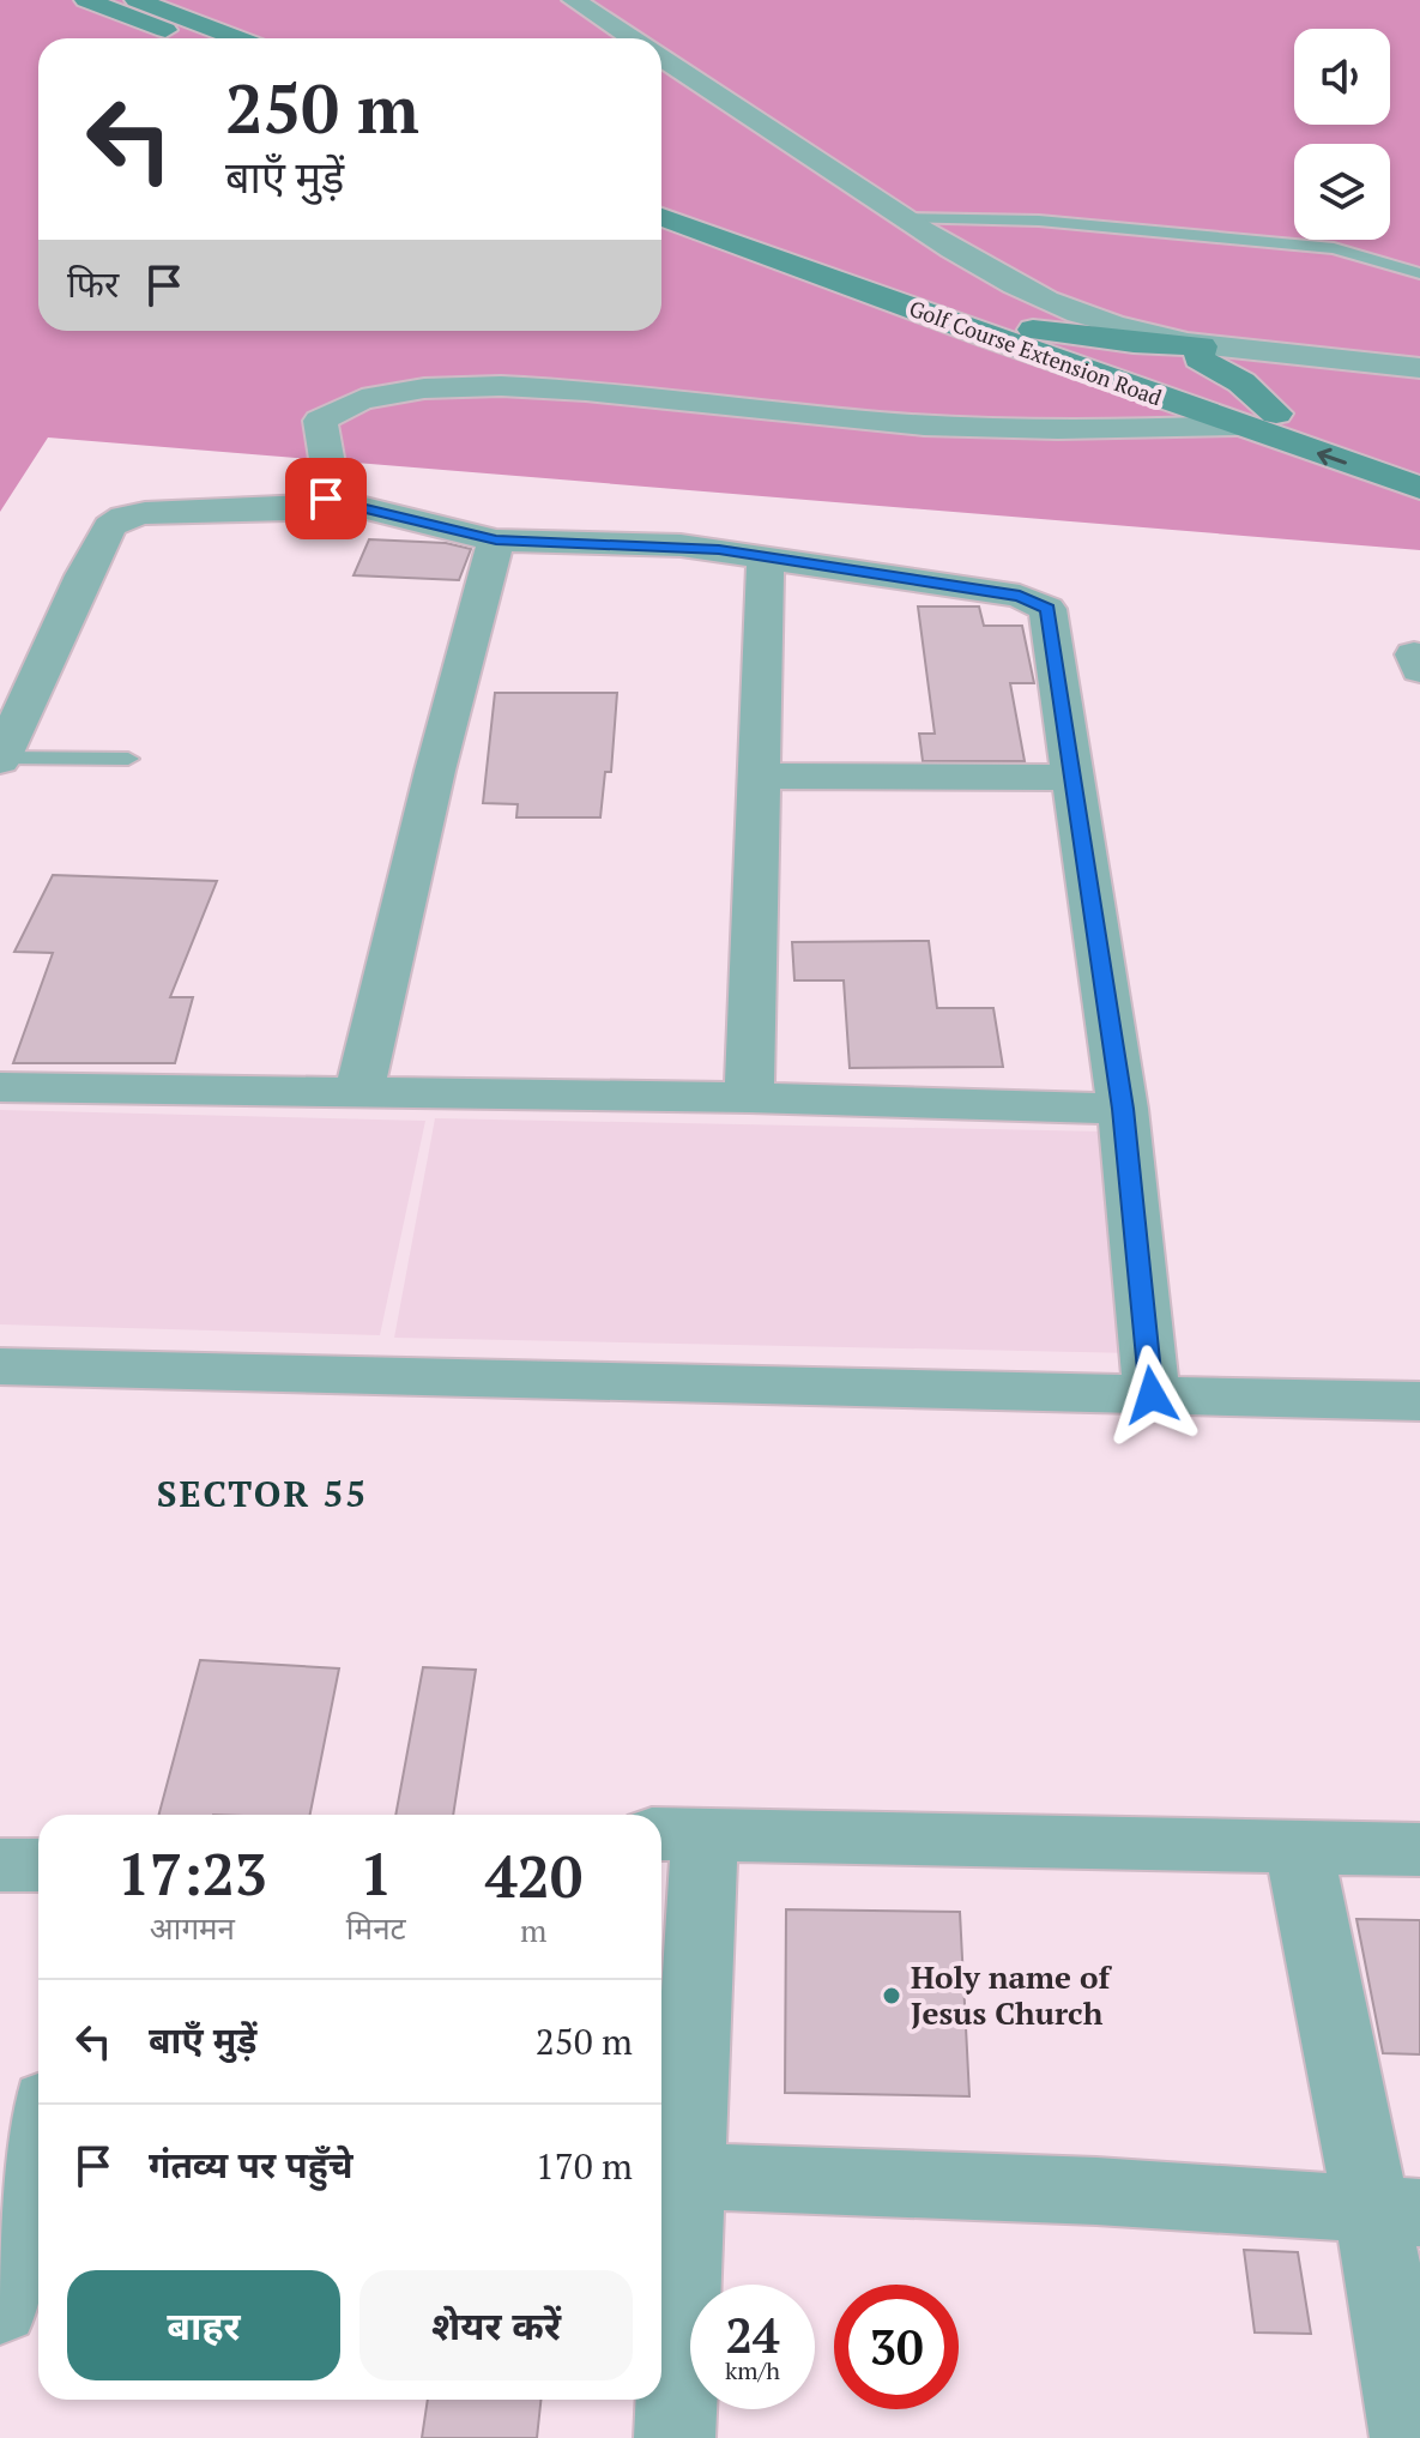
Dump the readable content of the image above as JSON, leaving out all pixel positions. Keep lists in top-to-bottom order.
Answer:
{
  "streets": {
    "main road": ["Golf Course Extension Road"]
  },
  "districts": ["SECTOR 55"],
  "places": ["Holy name of Jesus Church"],
  "page": {
    "turn": ["250 m", "बाएँ मुड़ें"],
    "then": "फिर",
    "eta": [
      "17:23",
      "आगमन",
      "1",
      "मिनट",
      "420",
      "m"
    ],
    "list": [
      {
        "name": "बाएँ मुड़ें",
        "value": "250 m"
      },
      {
        "name": "गंतव्य पर पहुँचे",
        "value": "170 m"
      }
    ],
    "buttons": ["बाहर", "शेयर करें"],
    "speed": "24 km/h",
    "limit": "30"
  }
}
